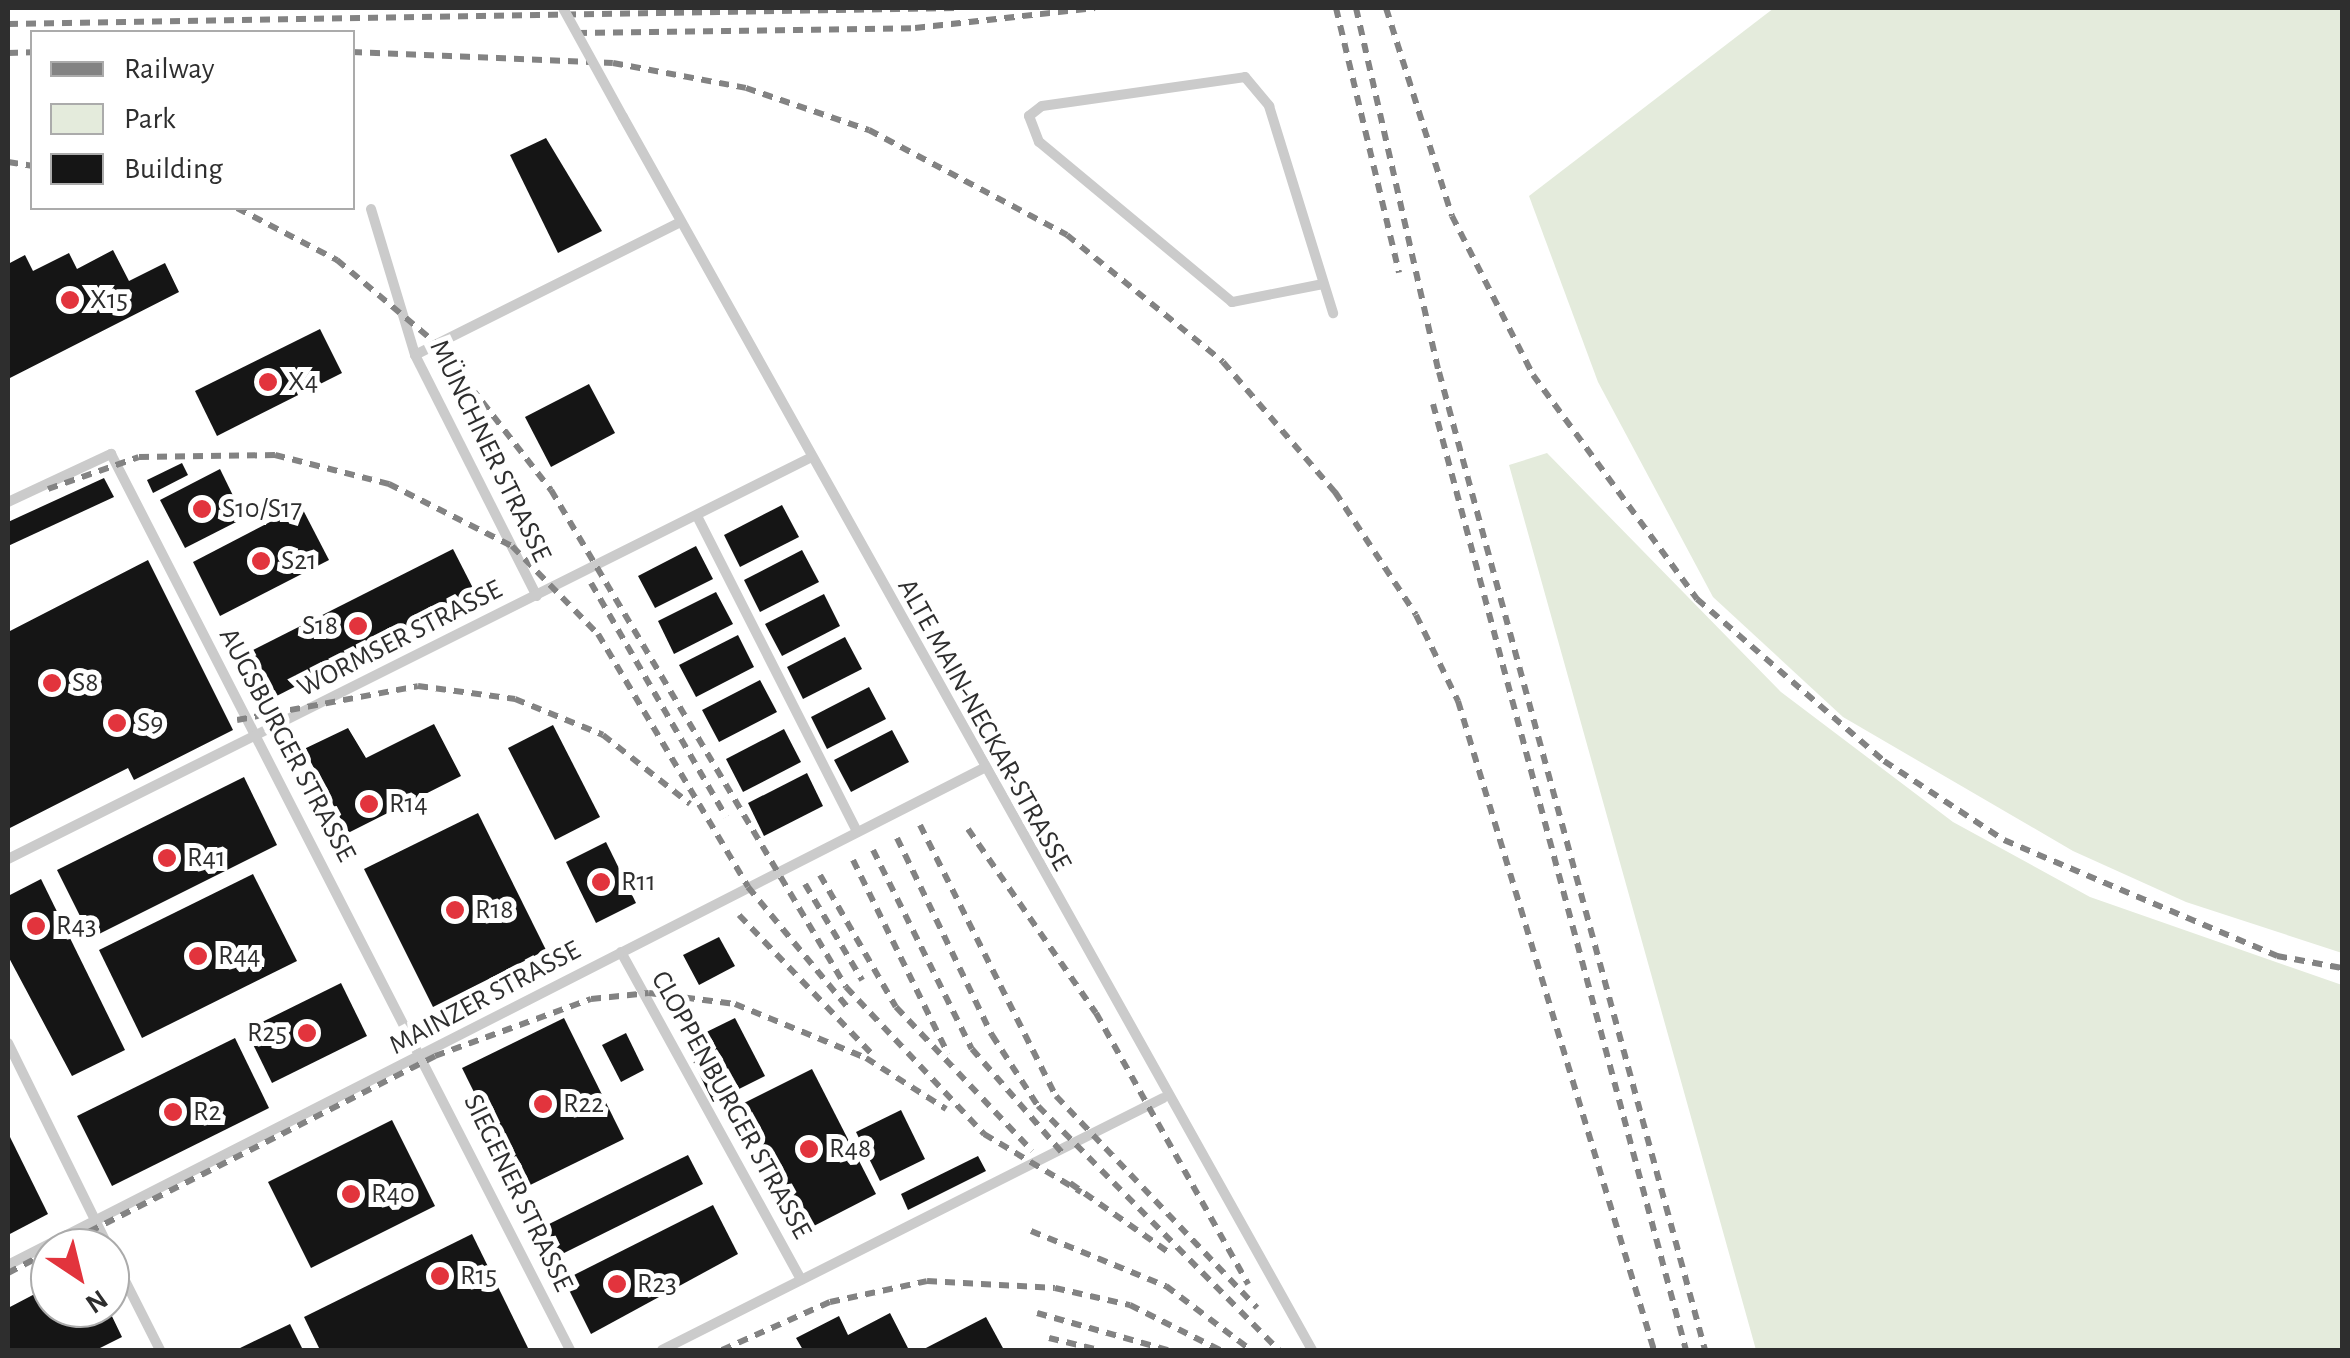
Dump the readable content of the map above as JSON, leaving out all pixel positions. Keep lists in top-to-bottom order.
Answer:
{
  "streets": {
    "lane": [
      "MÜNCHNER STRASSE",
      "WORMSER STRASSE",
      "ALTE MAIN-NECKAR-STRASSE",
      "AUGSBURGER STRASSE",
      "MAINZER STRASSE",
      "CLOPPENBURGER STRASSE",
      "SIEGENER STRASSE"
    ]
  },
  "crossings": [
    ["MÜNCHNER STRASSE", "WORMSER STRASSE"],
    ["WORMSER STRASSE", "ALTE MAIN-NECKAR-STRASSE"],
    ["WORMSER STRASSE", "AUGSBURGER STRASSE"],
    ["ALTE MAIN-NECKAR-STRASSE", "MAINZER STRASSE"],
    ["AUGSBURGER STRASSE", "MAINZER STRASSE"],
    ["AUGSBURGER STRASSE", "SIEGENER STRASSE"],
    ["MAINZER STRASSE", "CLOPPENBURGER STRASSE"],
    ["MAINZER STRASSE", "SIEGENER STRASSE"]
  ],
  "places": [
    "X15",
    "X4",
    "S10/S17",
    "S21",
    "S18",
    "S8",
    "S9",
    "R14",
    "R41",
    "R11",
    "R18",
    "R43",
    "R44",
    "R25",
    "R22",
    "R2",
    "R48",
    "R40",
    "R15",
    "R23"
  ],
  "legend": ["Railway", "Park", "Building"],
  "north": "bottom right"
}
